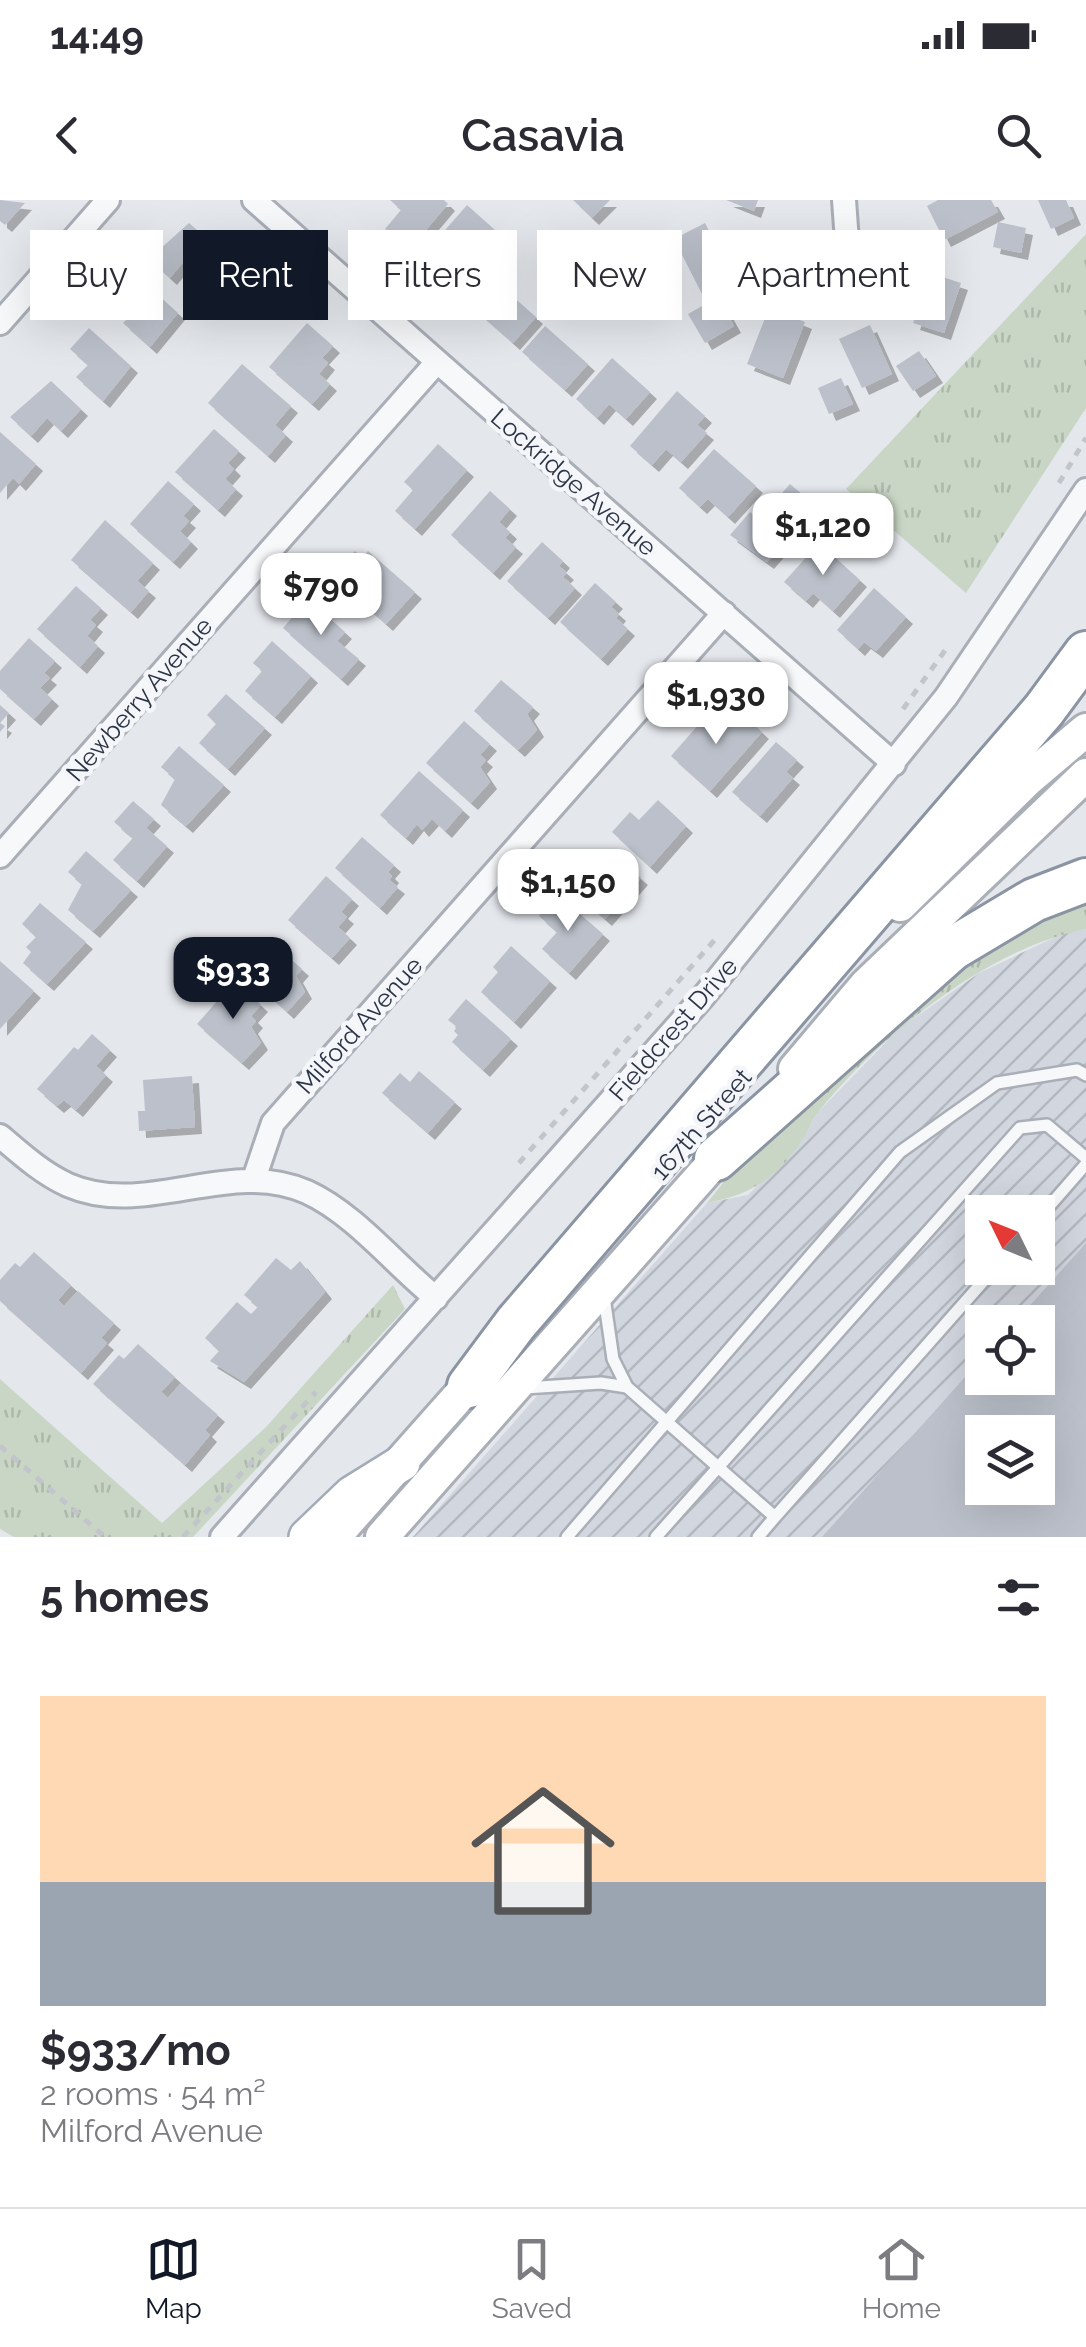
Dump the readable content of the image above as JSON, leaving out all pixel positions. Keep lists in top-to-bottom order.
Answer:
{
  "streets": {
    "main road": ["167th Street"],
    "street": [
      "Lockridge Avenue",
      "Newberry Avenue",
      "Milford Avenue",
      "Fieldcrest Drive"
    ]
  },
  "crossings": [
    ["Lockridge Avenue", "Newberry Avenue"],
    ["Lockridge Avenue", "Milford Avenue"],
    ["Lockridge Avenue", "Fieldcrest Drive"]
  ],
  "north": "top left",
  "page": {
    "status": "14:49",
    "header": "Casavia",
    "chip": [
      "Buy",
      "Rent",
      "Filters",
      "New",
      "Apartment"
    ],
    "price": [
      "$1,120",
      "$790",
      "$1,930",
      "$1,150",
      "$933"
    ],
    "heading": "5 homes",
    "list": [
      {
        "name": "$933/mo",
        "note": "2 rooms · 54 m² · Milford Avenue"
      }
    ],
    "tabs": ["Map", "Saved", "Home"]
  }
}
